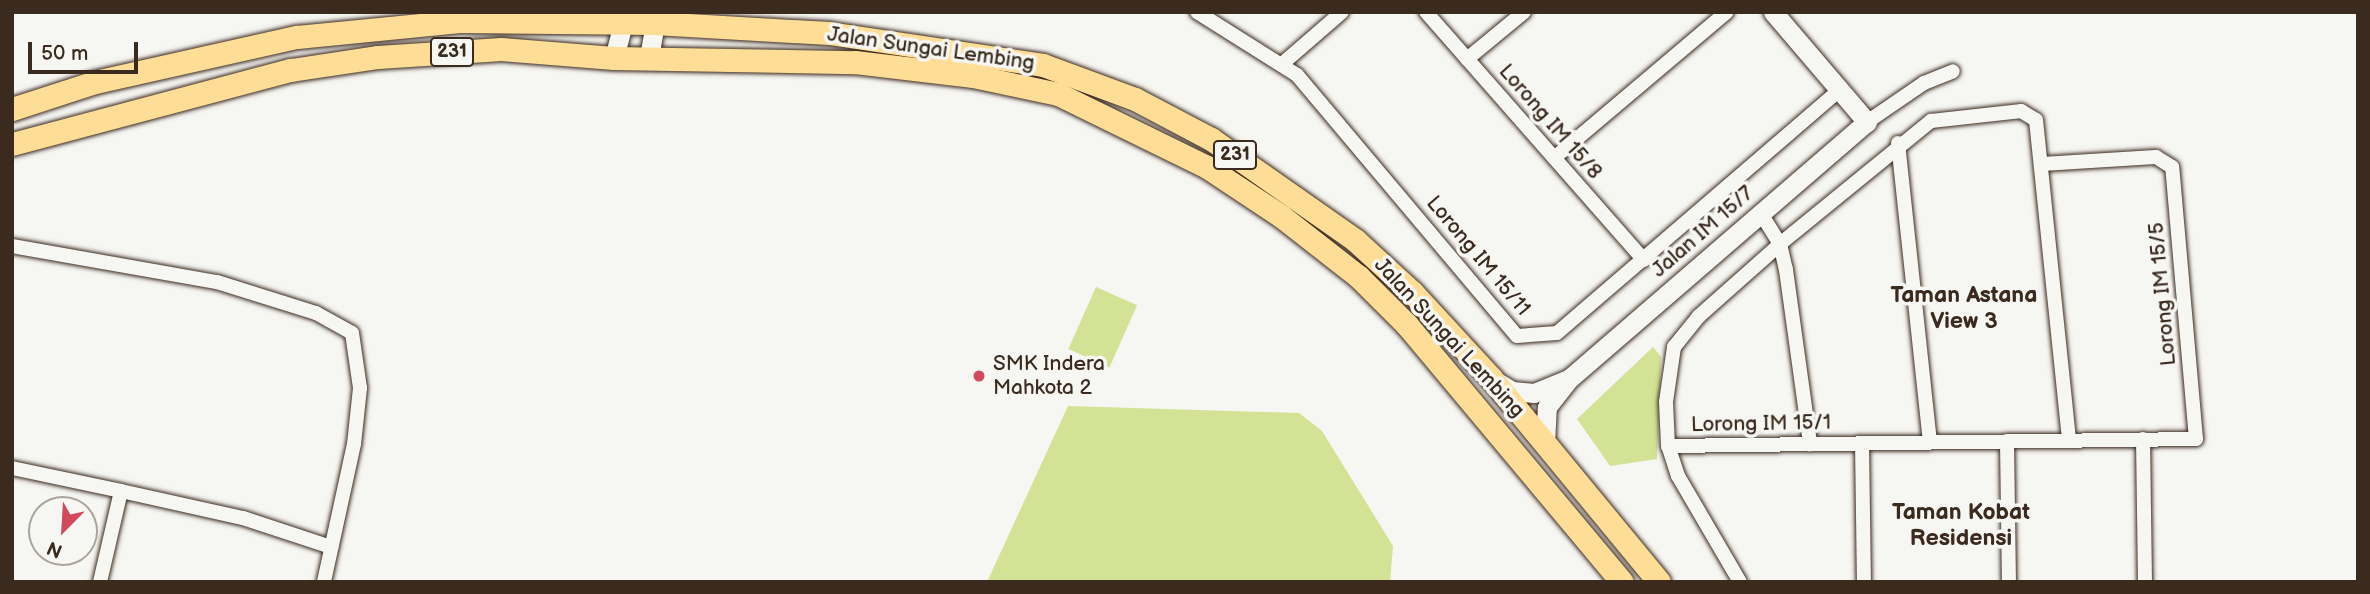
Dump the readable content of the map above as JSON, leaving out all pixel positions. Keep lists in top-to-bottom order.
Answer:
{
  "streets": {
    "main road": ["Jalan Sungai Lembing", "231"],
    "street": [
      "Lorong IM 15/8",
      "Jalan IM 15/7",
      "Lorong IM 15/11",
      "Lorong IM 15/5",
      "Lorong IM 15/1"
    ]
  },
  "crossings": [
    ["Lorong IM 15/8", "Lorong IM 15/11"],
    ["Lorong IM 15/5", "Lorong IM 15/1"]
  ],
  "districts": ["Taman Astana View 3", "Taman Kobat Residensi"],
  "places": ["SMK Indera Mahkota 2"],
  "scale_bar": "50 m",
  "north": "bottom left"
}
